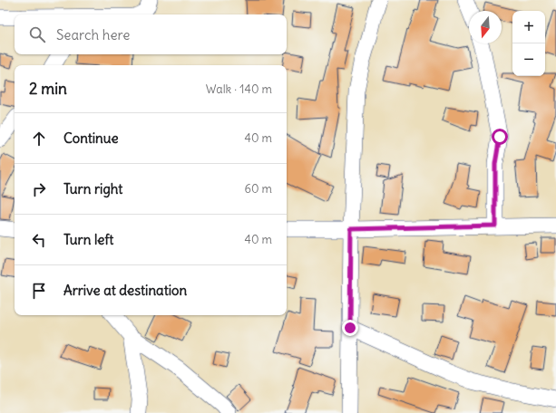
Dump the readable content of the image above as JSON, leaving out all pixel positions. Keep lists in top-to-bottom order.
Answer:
{
  "north": "bottom",
  "page": {
    "map_buttons": ["+", "−"],
    "search": "Search here",
    "heading": ["2 min", "Walk · 140 m"],
    "list": [
      ["Continue", "40 m"],
      ["Turn right", "60 m"],
      ["Turn left", "40 m"],
      "Arrive at destination"
    ]
  }
}
